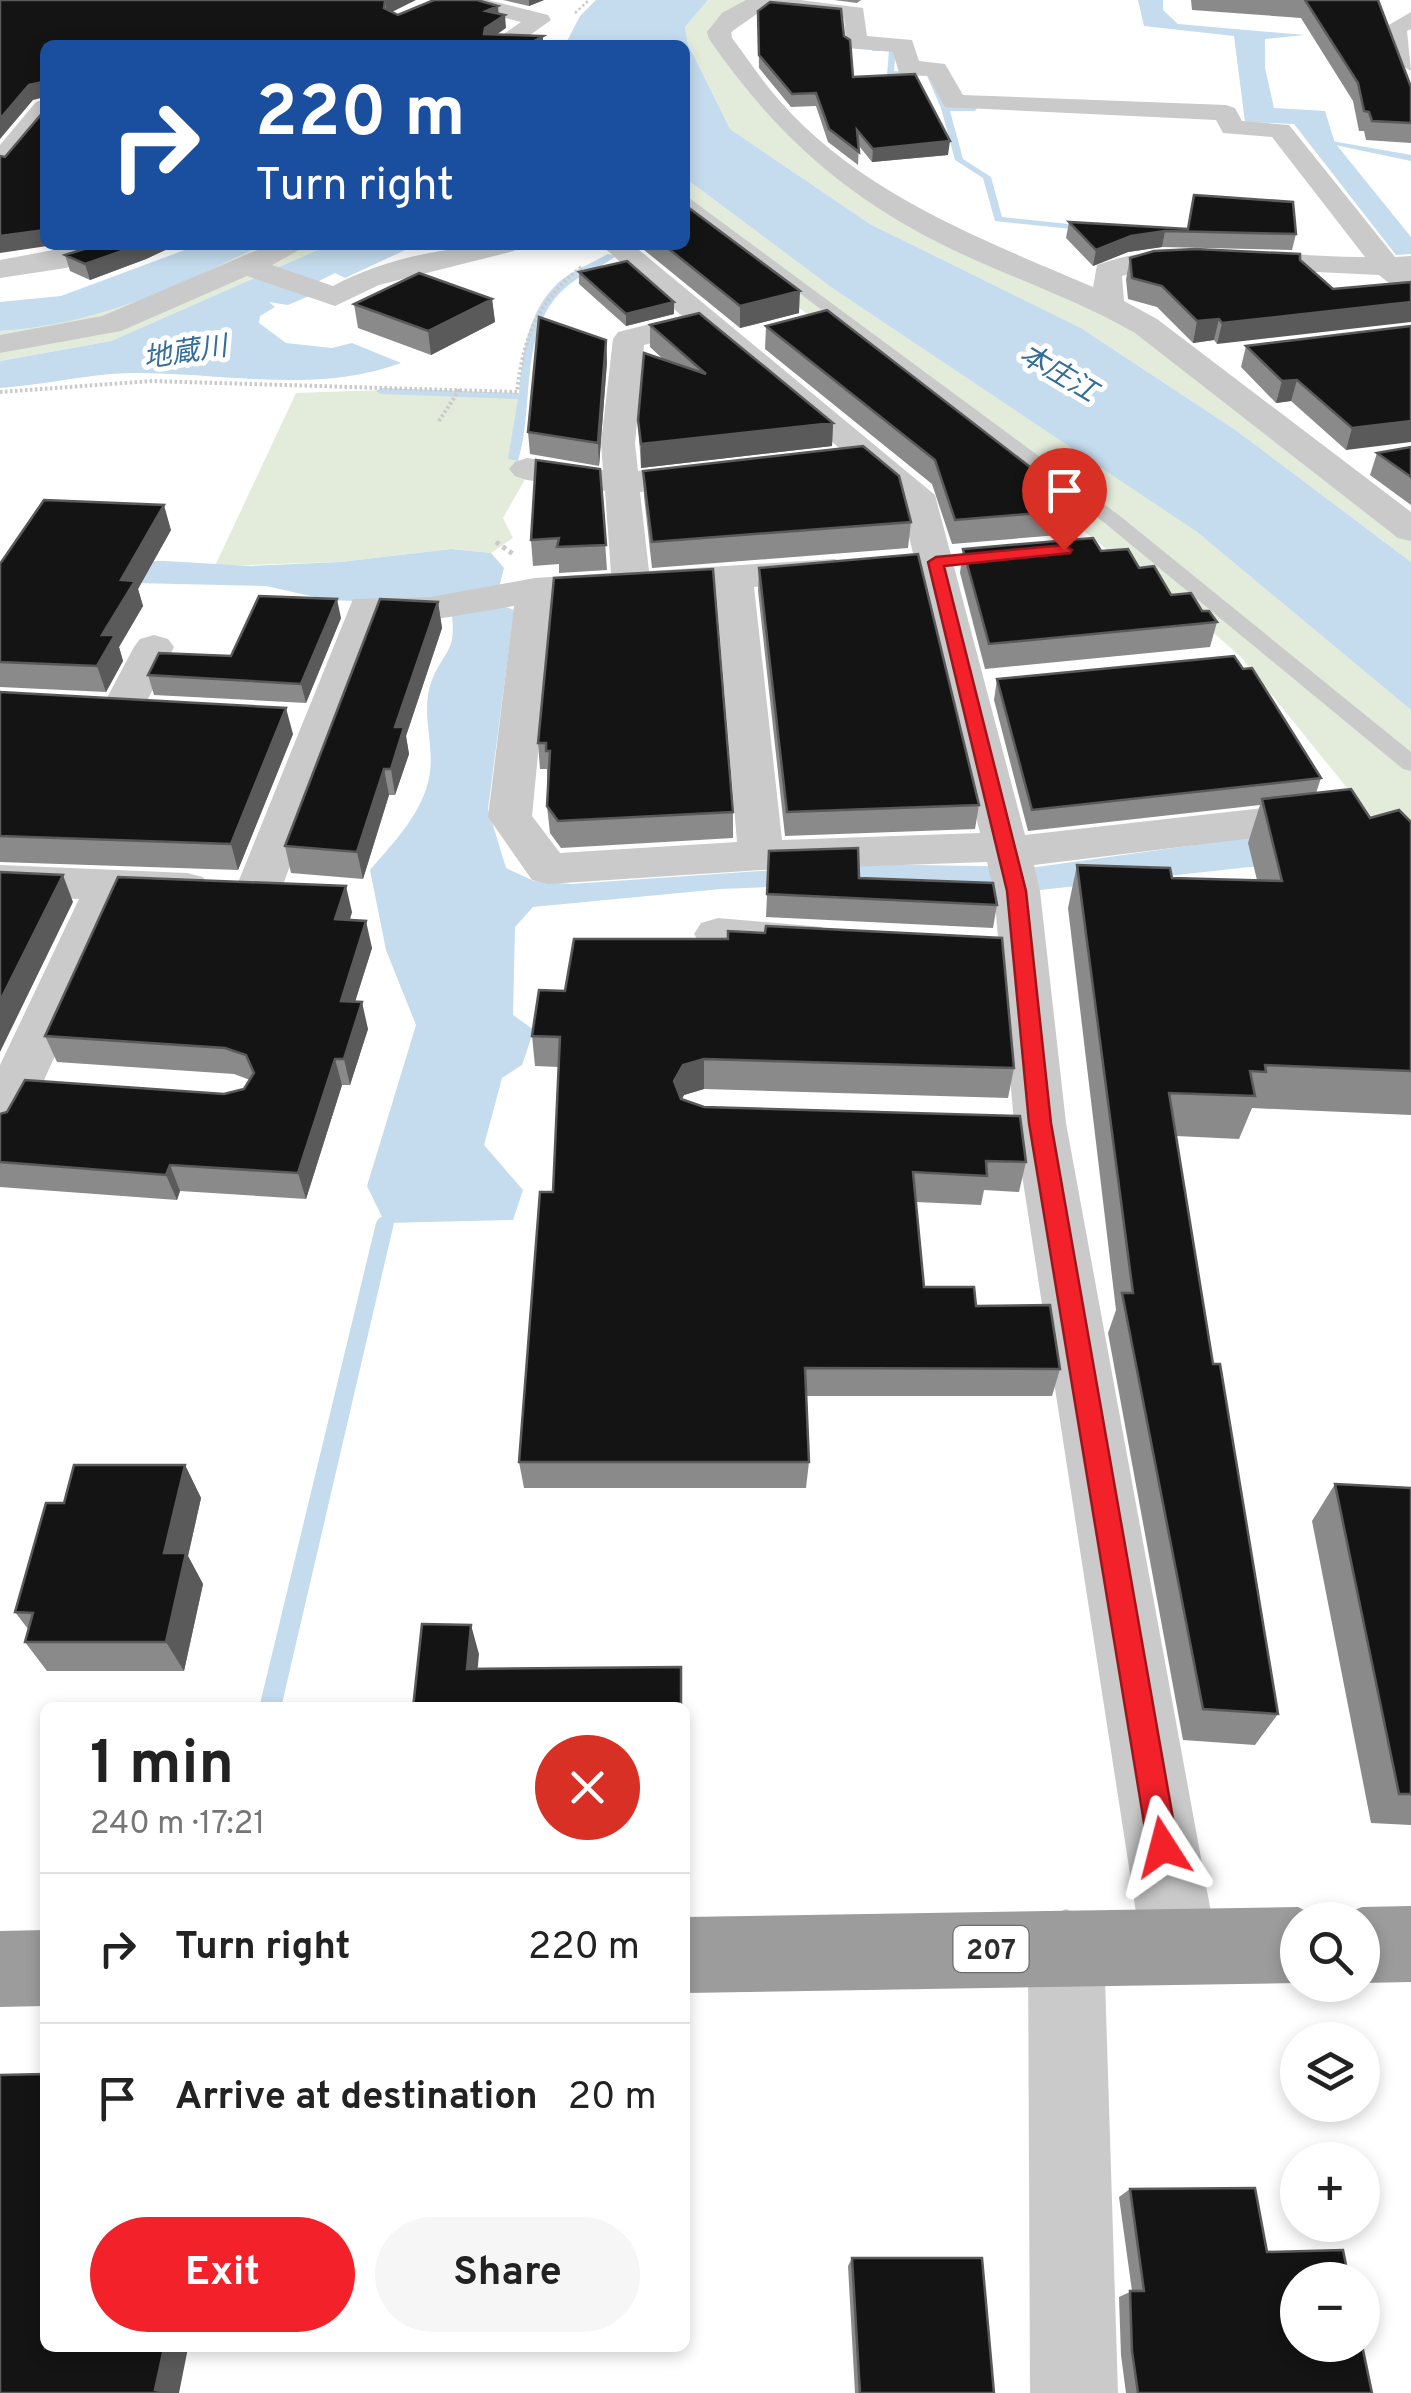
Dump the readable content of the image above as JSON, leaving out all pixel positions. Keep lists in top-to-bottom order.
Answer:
{
  "streets": {
    "highway": ["207"]
  },
  "water": ["地蔵川", "本庄江"],
  "page": {
    "turn": ["220 m", "Turn right"],
    "heading": ["1 min", "240 m · 17:21"],
    "list": [
      {
        "name": "Turn right",
        "value": "220 m"
      },
      {
        "name": "Arrive at destination",
        "value": "20 m"
      }
    ],
    "map_buttons": ["+", "−"],
    "buttons": ["Exit", "Share"]
  }
}
